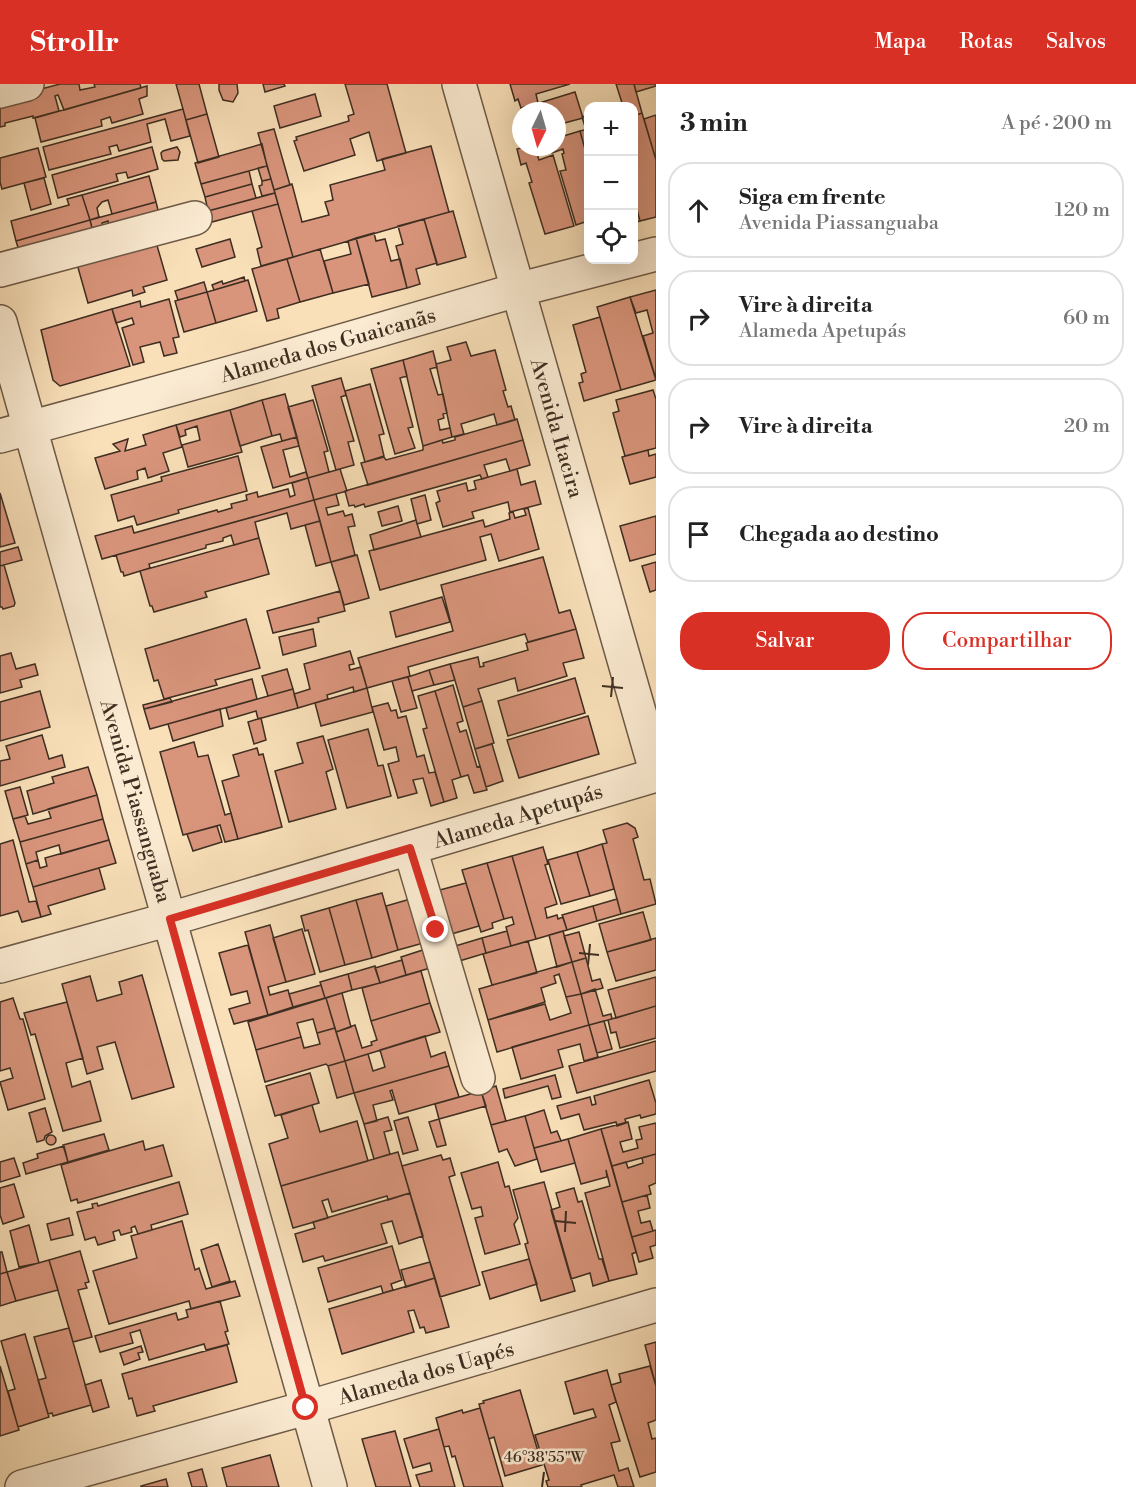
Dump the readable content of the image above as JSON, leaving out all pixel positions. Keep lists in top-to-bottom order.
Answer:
{
  "streets": {
    "street": [
      "Alameda dos Guaicanãs",
      "Avenida Itacira",
      "Avenida Piassanguaba",
      "Alameda Apetupás",
      "Alameda dos Uapés"
    ]
  },
  "crossings": [
    ["Alameda dos Guaicanãs", "Avenida Itacira"],
    ["Alameda dos Guaicanãs", "Avenida Piassanguaba"],
    ["Avenida Itacira", "Alameda Apetupás"],
    ["Avenida Piassanguaba", "Alameda Apetupás"],
    ["Avenida Piassanguaba", "Alameda dos Uapés"]
  ],
  "north": "bottom",
  "page": {
    "header": "Strollr",
    "nav": ["Mapa", "Rotas", "Salvos"],
    "heading": ["3 min", "A pé · 200 m"],
    "map_buttons": ["+", "−"],
    "list": [
      ["Siga em frente", "Avenida Piassanguaba", "120 m"],
      ["Vire à direita", "Alameda Apetupás", "60 m"],
      ["Vire à direita", "20 m"],
      "Chegada ao destino"
    ],
    "buttons": ["Salvar", "Compartilhar"]
  },
  "coordinates": ["46°38'55\"W"]
}
